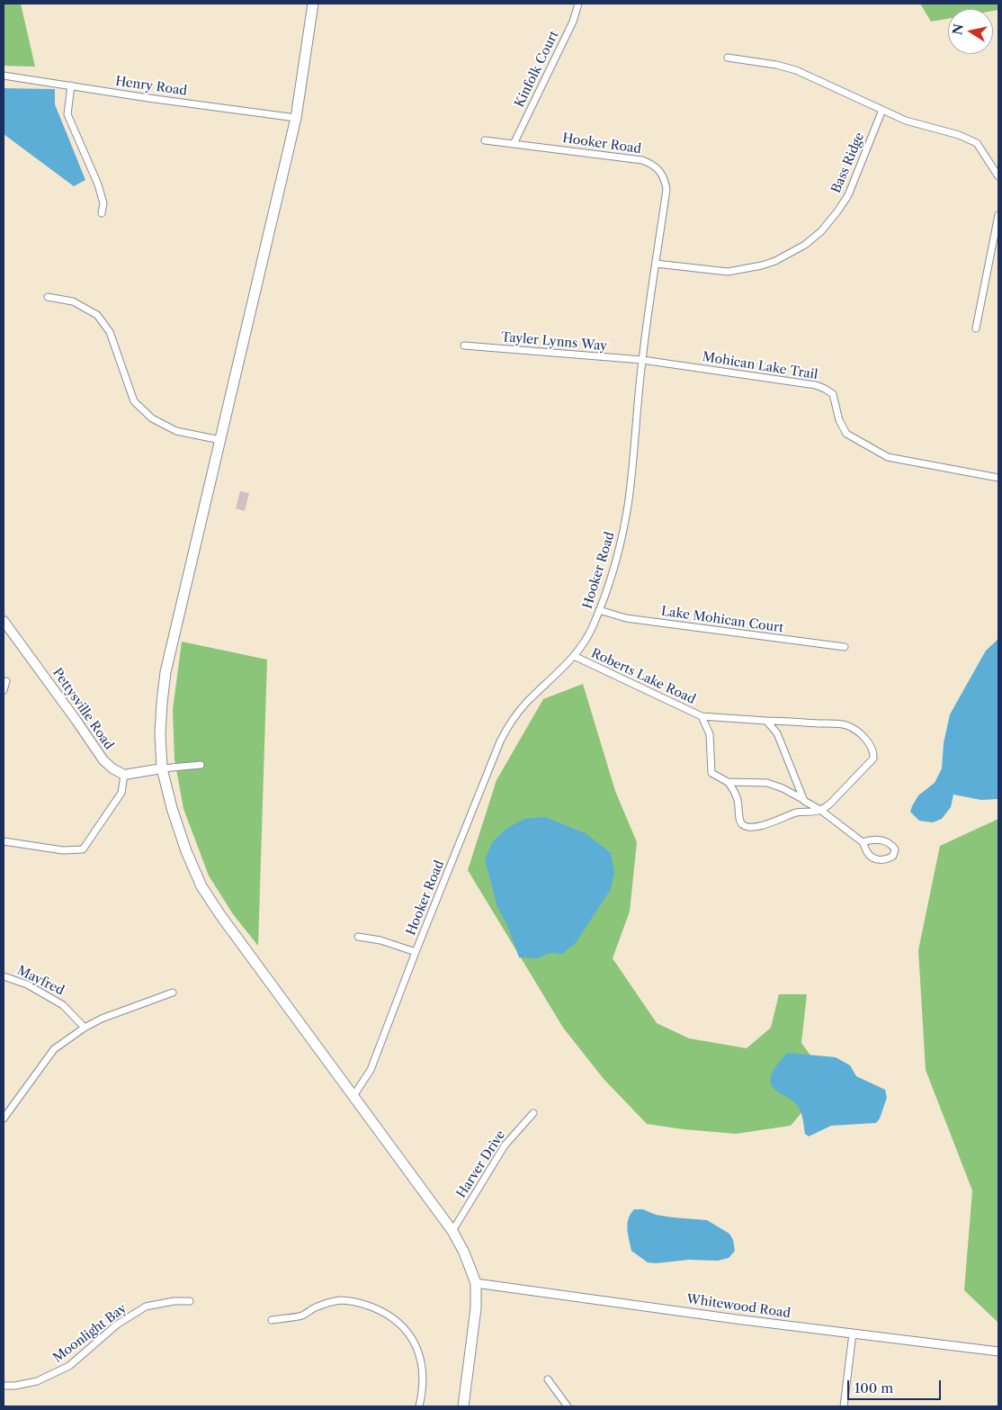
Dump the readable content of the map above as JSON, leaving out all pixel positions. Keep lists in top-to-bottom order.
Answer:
{
  "streets": {
    "main road": ["Pettysville Road"],
    "street": [
      "Kinfolk Court",
      "Henry Road",
      "Hooker Road",
      "Bass Ridge",
      "Tayler Lynns Way",
      "Mohican Lake Trail",
      "Lake Mohican Court",
      "Roberts Lake Road",
      "Mayfred",
      "Harver Drive",
      "Whitewood Road",
      "Moonlight Bay"
    ]
  },
  "crossings": [
    ["Kinfolk Court", "Hooker Road"],
    ["Hooker Road", "Bass Ridge"],
    ["Hooker Road", "Tayler Lynns Way"],
    ["Hooker Road", "Mohican Lake Trail"],
    ["Hooker Road", "Lake Mohican Court"],
    ["Hooker Road", "Roberts Lake Road"],
    ["Tayler Lynns Way", "Mohican Lake Trail"]
  ],
  "scale_bar": "100 m",
  "north": "left"
}
